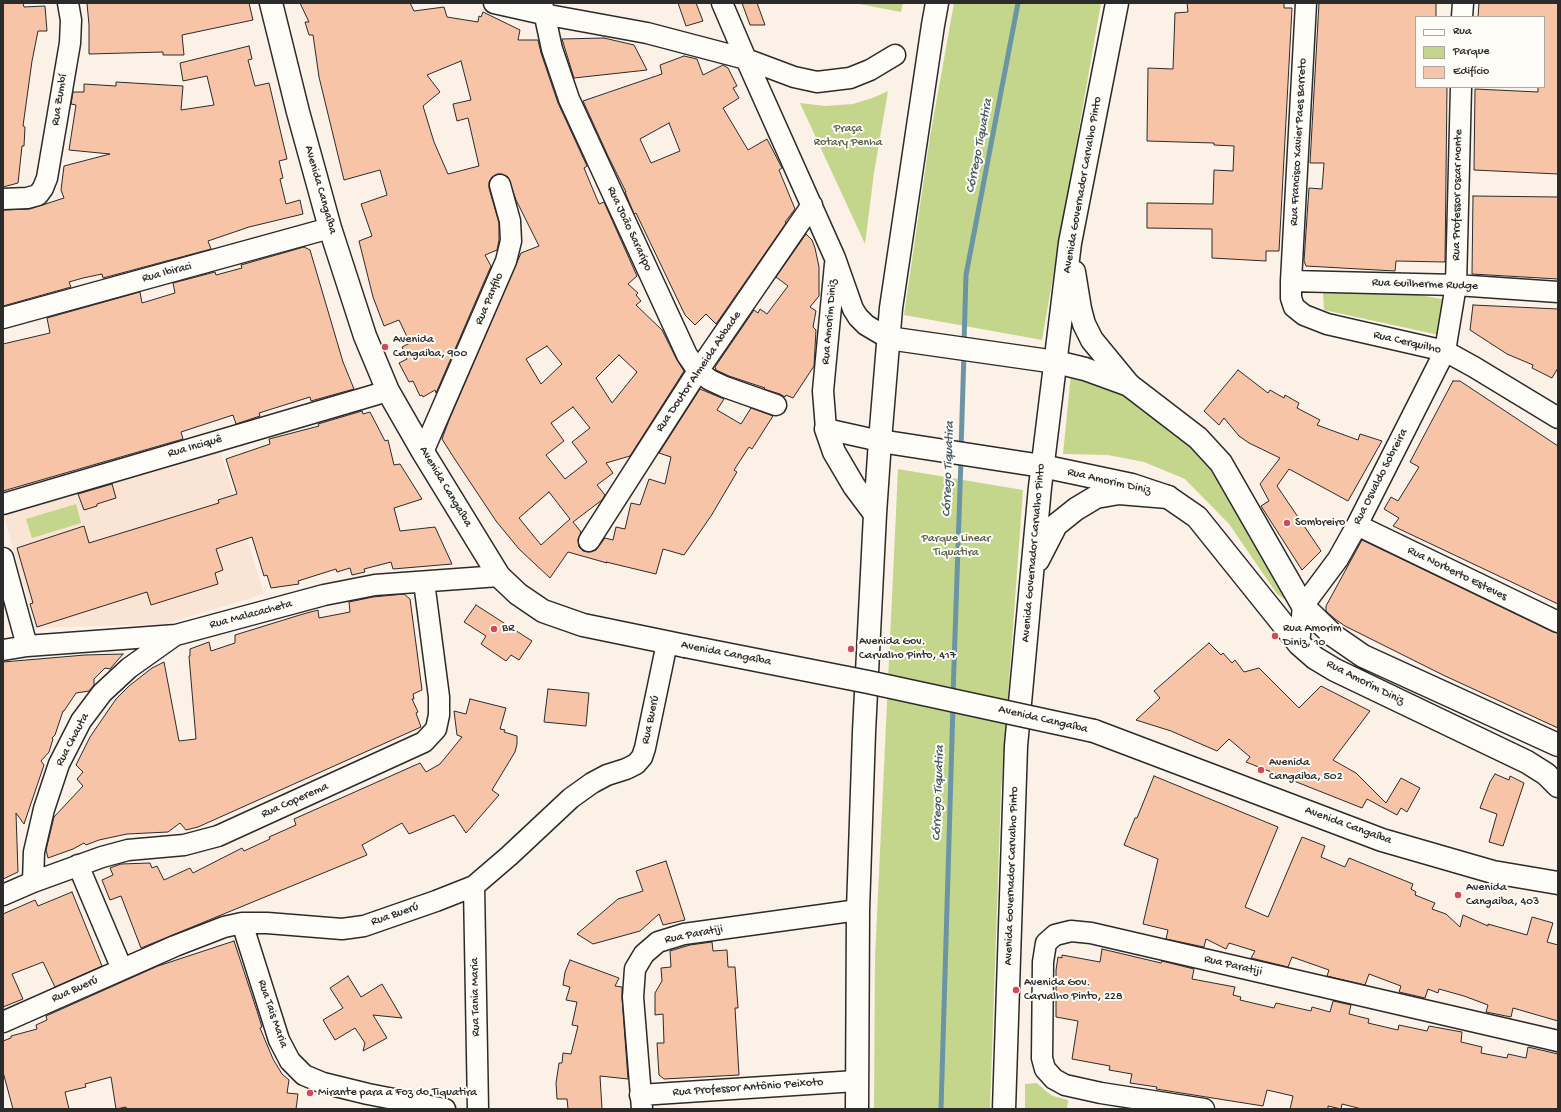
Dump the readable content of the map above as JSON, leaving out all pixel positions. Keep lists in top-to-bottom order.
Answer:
{
  "streets": {
    "main road": ["Avenida Governador Carvalho Pinto", "Avenida Cangaíba", "Rua Amorim Diniz"],
    "street": [
      "Rua Zumbí",
      "Rua Francisco Xavier Paes Barreto",
      "Rua Professor Oscar Monte",
      "Rua João Sararipo",
      "Rua Ibiraci",
      "Rua Guilherme Rudge",
      "Rua Panfilo",
      "Rua Cerquilho",
      "Rua Doutor Almeida Abbade",
      "Rua Inciquê",
      "Rua Osvaldo Sobreira",
      "Rua Norberto Esteves",
      "Rua Malacacheta",
      "Rua Buerú",
      "Rua Chauta",
      "Rua Coperema",
      "Rua Paratiji",
      "Rua Tania Maria",
      "Rua Tais Maria",
      "Rua Professor Antônio Peixoto"
    ]
  },
  "crossings": [
    ["Rua Francisco Xavier Paes Barreto", "Rua Guilherme Rudge"],
    ["Rua Francisco Xavier Paes Barreto", "Rua Cerquilho"],
    ["Avenida Governador Carvalho Pinto", "Rua Amorim Diniz"],
    ["Avenida Cangaíba", "Rua Ibiraci"],
    ["Avenida Cangaíba", "Rua Panfilo"],
    ["Avenida Cangaíba", "Rua Inciquê"],
    ["Avenida Cangaíba", "Rua Malacacheta"],
    ["Avenida Cangaíba", "Rua Buerú"],
    ["Rua Professor Oscar Monte", "Rua Guilherme Rudge"],
    ["Rua Professor Oscar Monte", "Rua Cerquilho"],
    ["Rua Professor Oscar Monte", "Rua Osvaldo Sobreira"],
    ["Rua João Sararipo", "Rua Doutor Almeida Abbade"],
    ["Rua Guilherme Rudge", "Rua Cerquilho"],
    ["Rua Amorim Diniz", "Rua Doutor Almeida Abbade"],
    ["Rua Amorim Diniz", "Rua Osvaldo Sobreira"],
    ["Rua Cerquilho", "Rua Osvaldo Sobreira"],
    ["Rua Osvaldo Sobreira", "Rua Norberto Esteves"],
    ["Rua Malacacheta", "Rua Chauta"],
    ["Rua Malacacheta", "Rua Coperema"],
    ["Rua Buerú", "Rua Tania Maria"],
    ["Rua Buerú", "Rua Tais Maria"],
    ["Rua Chauta", "Rua Coperema"],
    ["Rua Paratiji", "Rua Professor Antônio Peixoto"]
  ],
  "water": ["Córrego Tiquatira"],
  "parks": ["Praça Rotary Penha", "Parque Linear Tiquatira"],
  "places": [
    "Avenida Cangaiba, 900",
    "Sombreiro",
    "BR",
    "Rua Amorim Diniz, 10",
    "Avenida Gov. Carvalho Pinto, 417",
    "Avenida Cangaiba, 502",
    "Avenida Cangaiba, 403",
    "Avenida Gov. Carvalho Pinto, 228",
    "Mirante para a Foz do Tiquatira"
  ],
  "legend": ["Rua", "Parque", "Edifício"]
}
